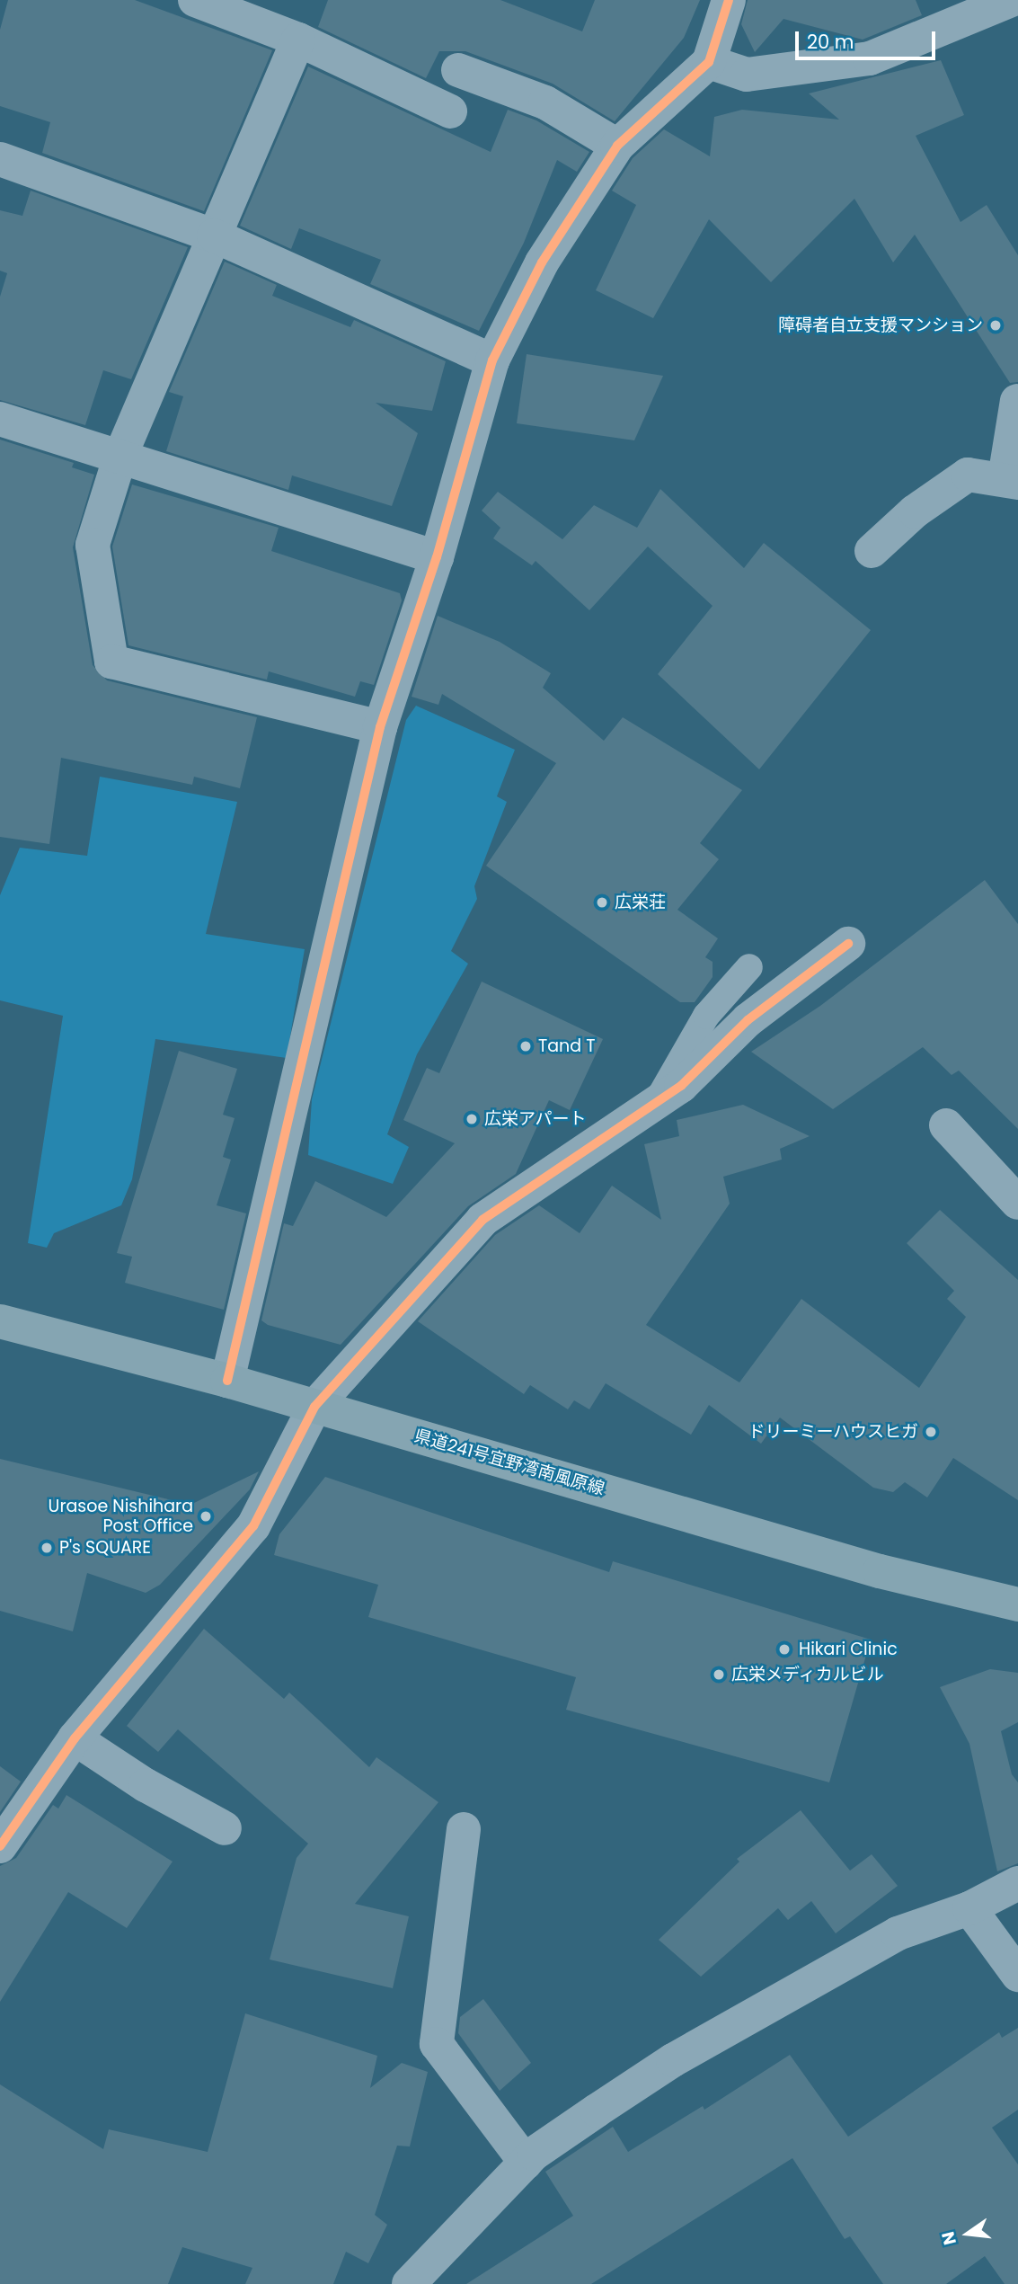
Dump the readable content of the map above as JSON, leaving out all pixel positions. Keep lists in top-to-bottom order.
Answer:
{
  "streets": {
    "main road": ["県道241号宜野湾南風原線"]
  },
  "places": [
    "障碍者自立支援マンション",
    "広栄荘",
    "Tand T",
    "広栄アパート",
    "ドリーミーハウスヒガ",
    "Urasoe Nishihara Post Office",
    "P's SQUARE",
    "Hikari Clinic",
    "広栄メディカルビル"
  ],
  "scale_bar": "20 m",
  "north": "left"
}
